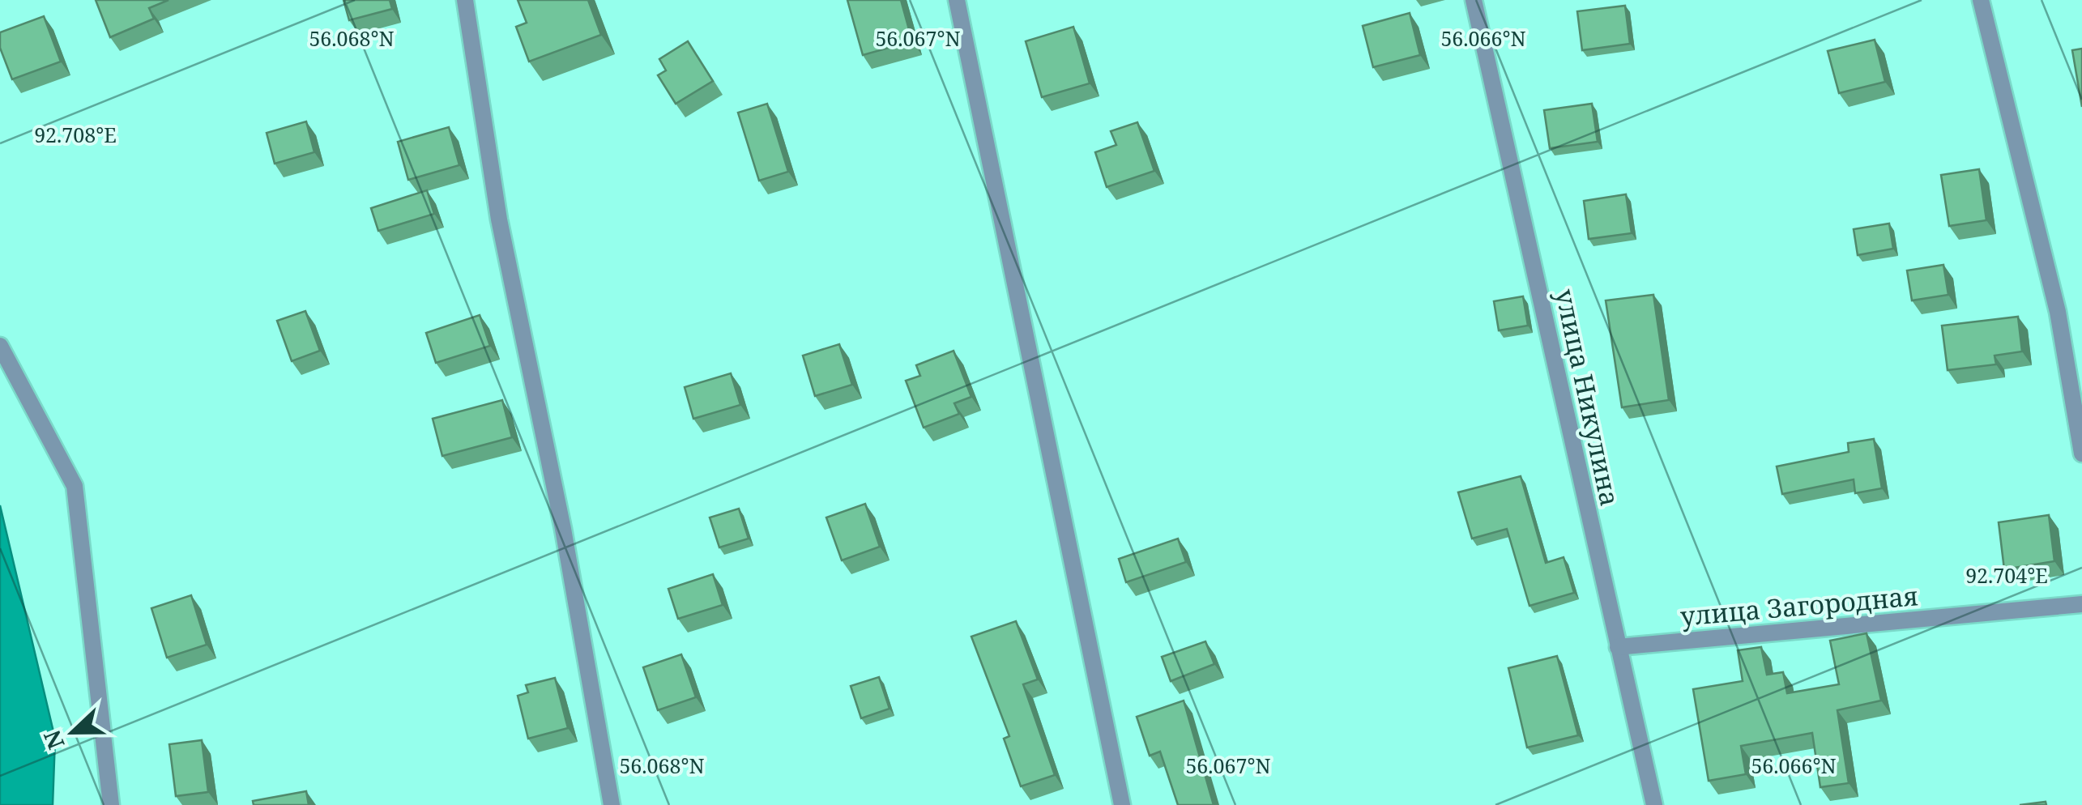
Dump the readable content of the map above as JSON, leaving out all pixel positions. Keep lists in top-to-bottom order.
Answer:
{
  "streets": {
    "lane": ["улица Никулина", "улица Загородная"]
  },
  "crossings": [
    ["улица Никулина", "улица Загородная"]
  ],
  "north": "left",
  "coordinates": [
    "56.068°N",
    "56.067°N",
    "56.066°N",
    "92.708°E",
    "92.704°E"
  ]
}
